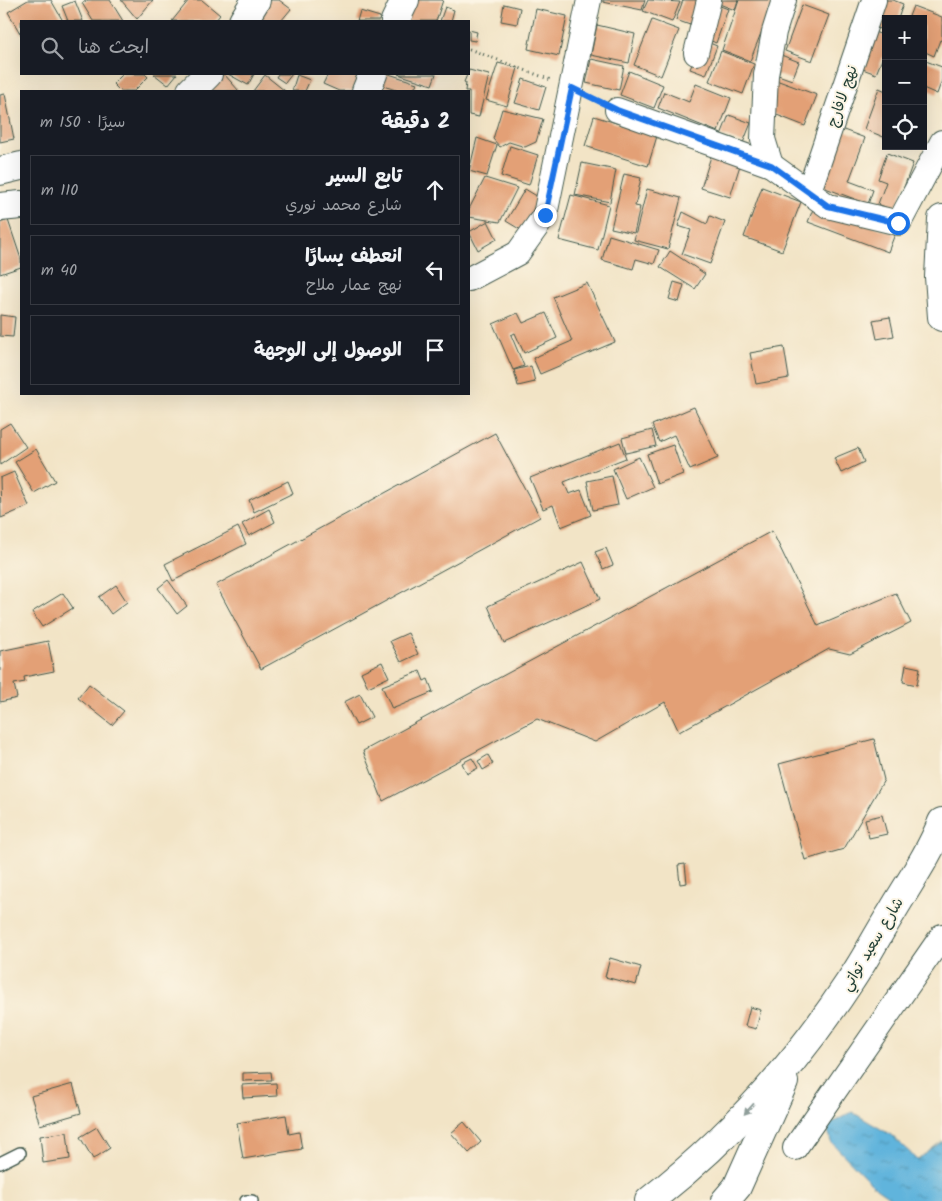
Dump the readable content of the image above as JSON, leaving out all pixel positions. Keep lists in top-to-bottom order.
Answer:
{
  "streets": {
    "main road": ["شارع سعيد تواتي"],
    "street": ["نهج لافارج"]
  },
  "page": {
    "map_buttons": ["+", "−"],
    "search": "ابحث هنا",
    "heading": ["2 دقيقة", "سيرًا · 150 m"],
    "list": [
      ["تابع السير", "شارع محمد نوري", "110 m"],
      ["انعطف يسارًا", "نهج عمار ملاح", "40 m"],
      "الوصول إلى الوجهة"
    ]
  }
}
